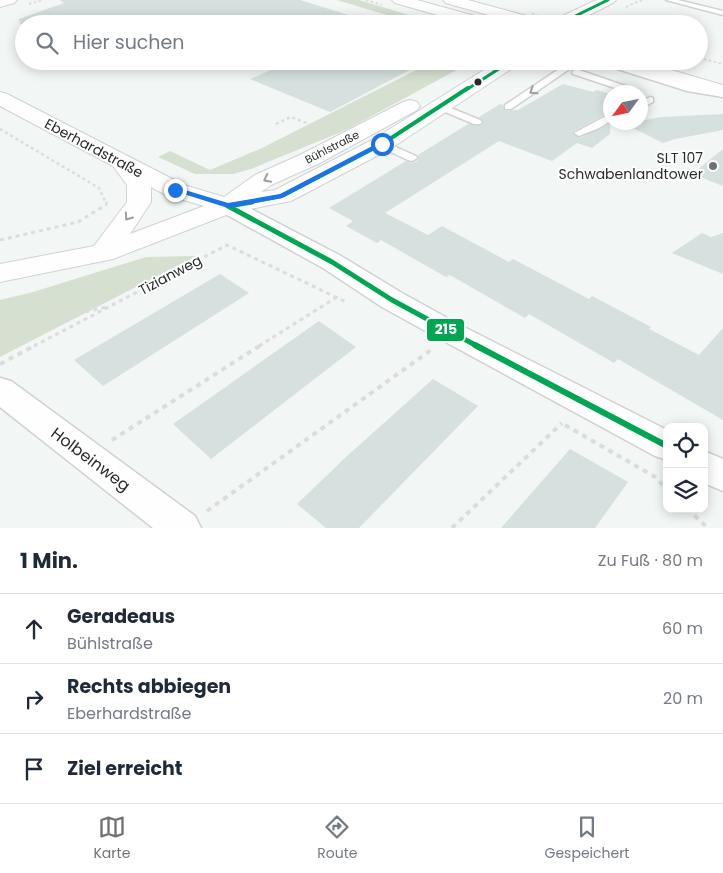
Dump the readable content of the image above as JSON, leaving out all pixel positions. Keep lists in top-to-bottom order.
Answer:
{
  "streets": {
    "main road": ["Bühlstraße", "Eberhardstraße"],
    "street": ["Holbeinweg"],
    "path": ["Tizianweg"]
  },
  "crossings": [
    ["Bühlstraße", "Eberhardstraße"]
  ],
  "places": ["SLT 107 Schwabenlandtower"],
  "lines": ["transit line 215"],
  "north": "bottom left",
  "page": {
    "search": "Hier suchen",
    "heading": ["1 Min.", "Zu Fuß · 80 m"],
    "list": [
      ["Geradeaus", "Bühlstraße", "60 m"],
      ["Rechts abbiegen", "Eberhardstraße", "20 m"],
      "Ziel erreicht"
    ],
    "nav": ["Karte", "Route", "Gespeichert"]
  }
}
